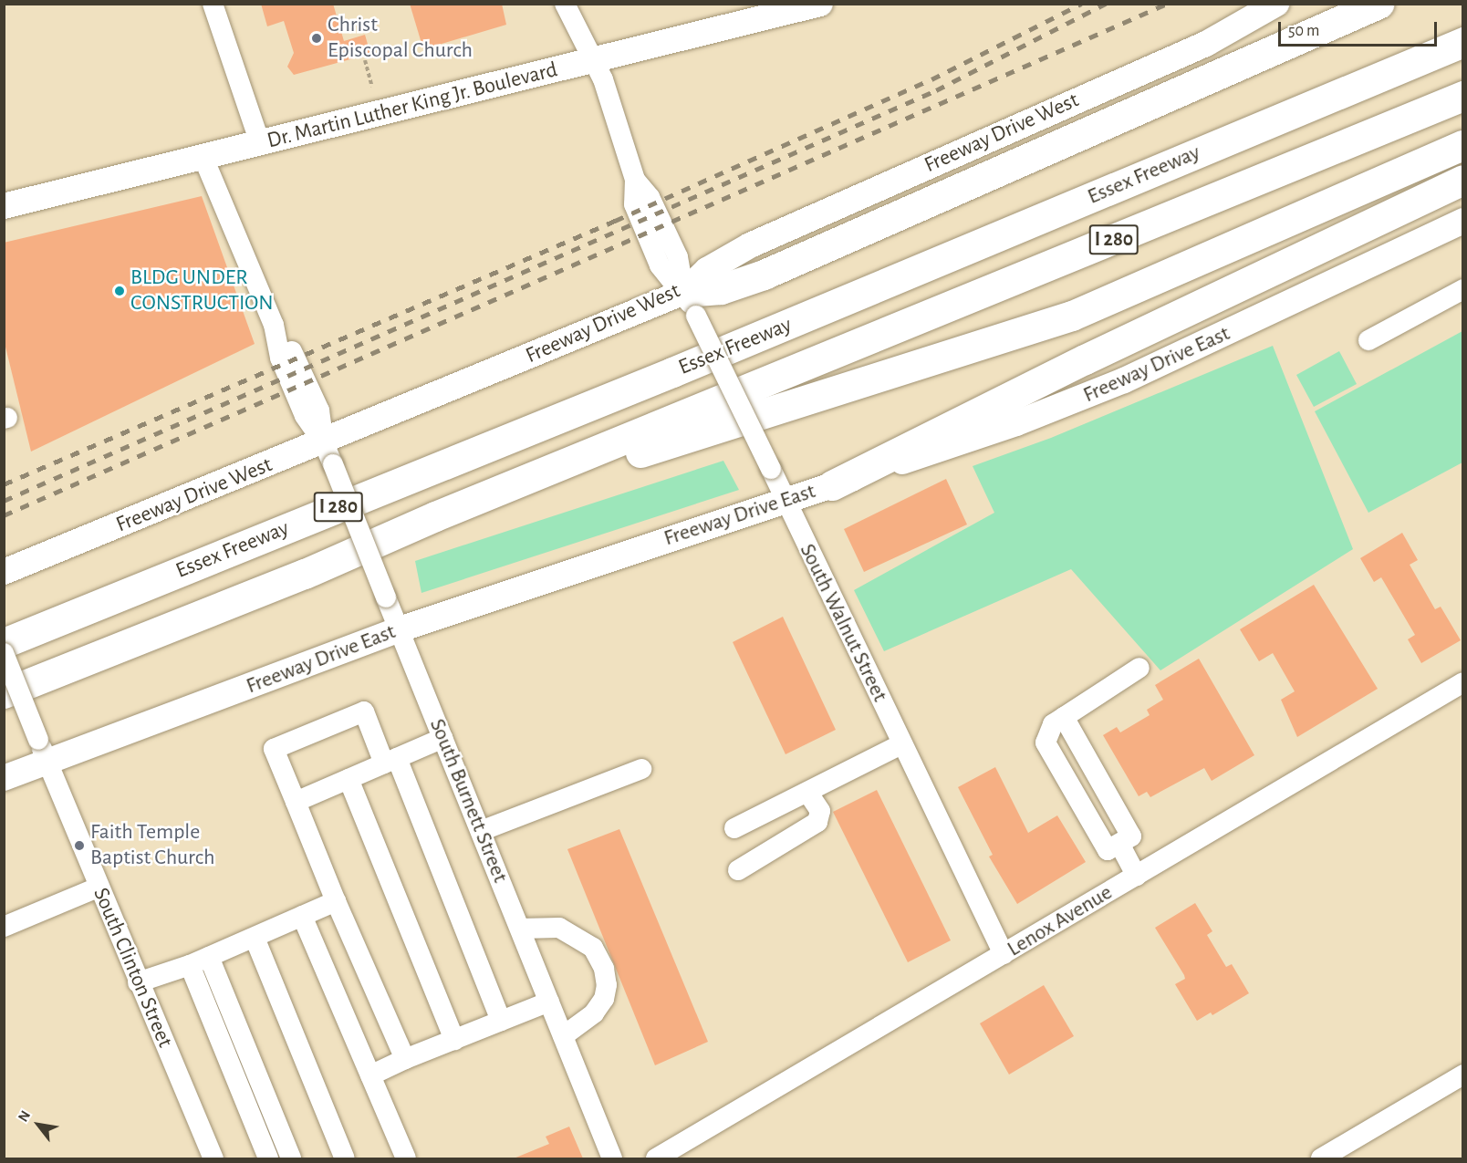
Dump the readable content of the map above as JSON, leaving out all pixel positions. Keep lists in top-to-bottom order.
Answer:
{
  "streets": {
    "highway": ["Essex Freeway", "I 280"],
    "main road": ["Dr. Martin Luther King Jr. Boulevard", "Freeway Drive West", "Freeway Drive East"],
    "street": [
      "South Walnut Street",
      "South Burnett Street",
      "Lenox Avenue",
      "South Clinton Street"
    ]
  },
  "crossings": [
    ["Dr. Martin Luther King Jr. Boulevard", "South Walnut Street"],
    ["Dr. Martin Luther King Jr. Boulevard", "South Burnett Street"],
    ["Freeway Drive West", "South Walnut Street"],
    ["Freeway Drive West", "South Burnett Street"],
    ["Freeway Drive East", "South Walnut Street"],
    ["Freeway Drive East", "South Burnett Street"],
    ["Freeway Drive East", "South Clinton Street"],
    ["South Walnut Street", "Lenox Avenue"]
  ],
  "places": ["Christ Episcopal Church", "BLDG UNDER CONSTRUCTION", "Faith Temple Baptist Church"],
  "scale_bar": "50 m",
  "north": "top left"
}
